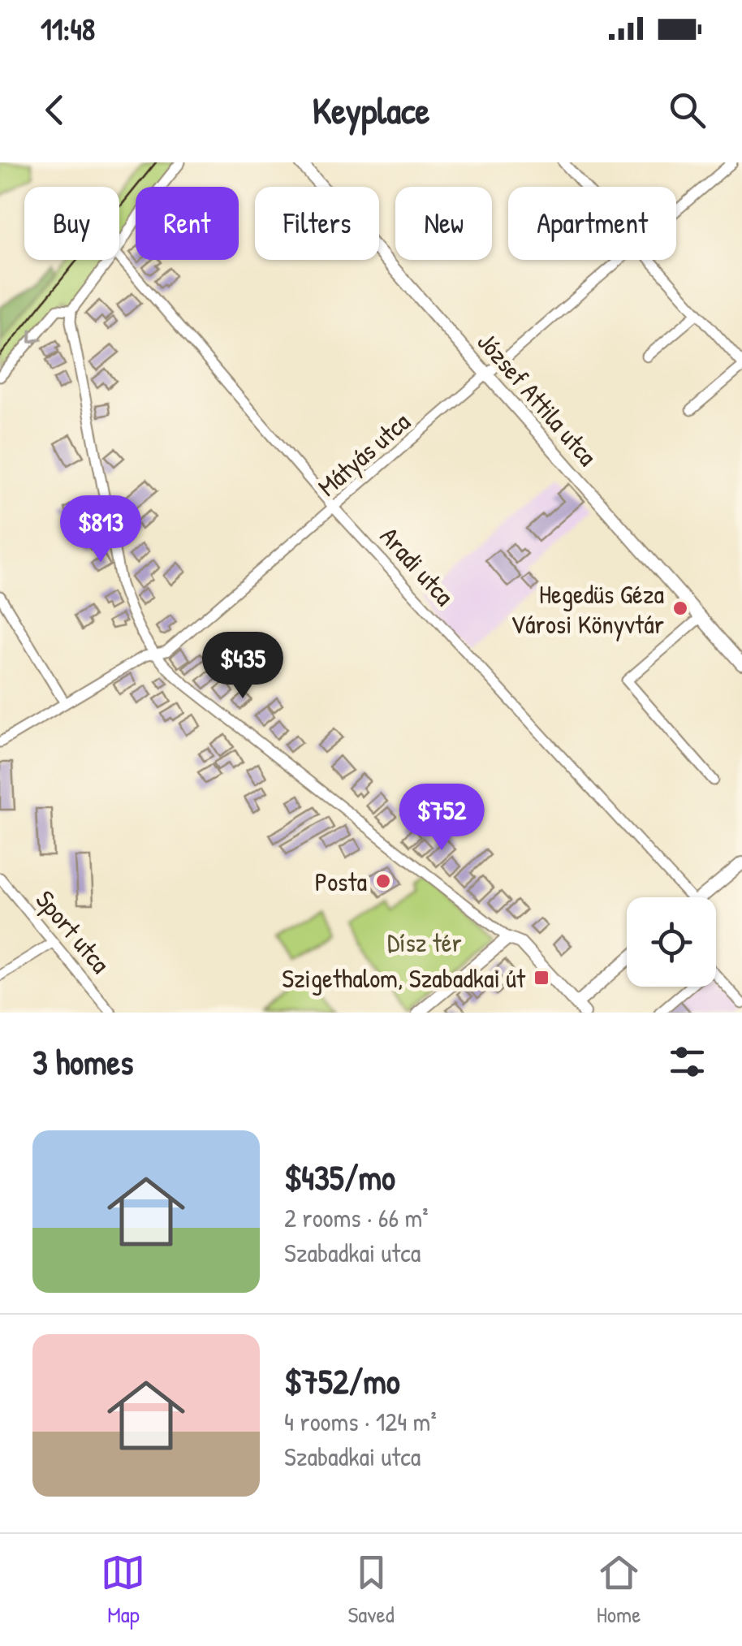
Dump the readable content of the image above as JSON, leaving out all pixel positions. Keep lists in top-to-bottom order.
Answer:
{
  "streets": {
    "street": [
      "József Attila utca",
      "Mátyás utca",
      "Aradi utca",
      "Sport utca"
    ]
  },
  "crossings": [
    ["József Attila utca", "Mátyás utca"],
    ["Mátyás utca", "Aradi utca"]
  ],
  "parks": ["Dísz tér"],
  "places": {
    "other": ["Hegedüs Géza Városi Könyvtár", "Posta"],
    "transit": ["Szigethalom, Szabadkai út"]
  },
  "page": {
    "status": "11:48",
    "header": "Keyplace",
    "chip": [
      "Buy",
      "Rent",
      "Filters",
      "New",
      "Apartment"
    ],
    "price": ["$813", "$435", "$752"],
    "heading": "3 homes",
    "list": [
      {
        "name": "$435/mo",
        "note": "2 rooms · 66 m² · Szabadkai utca"
      },
      {
        "name": "$752/mo",
        "note": "4 rooms · 124 m² · Szabadkai utca"
      }
    ],
    "tabs": ["Map", "Saved", "Home"]
  }
}
